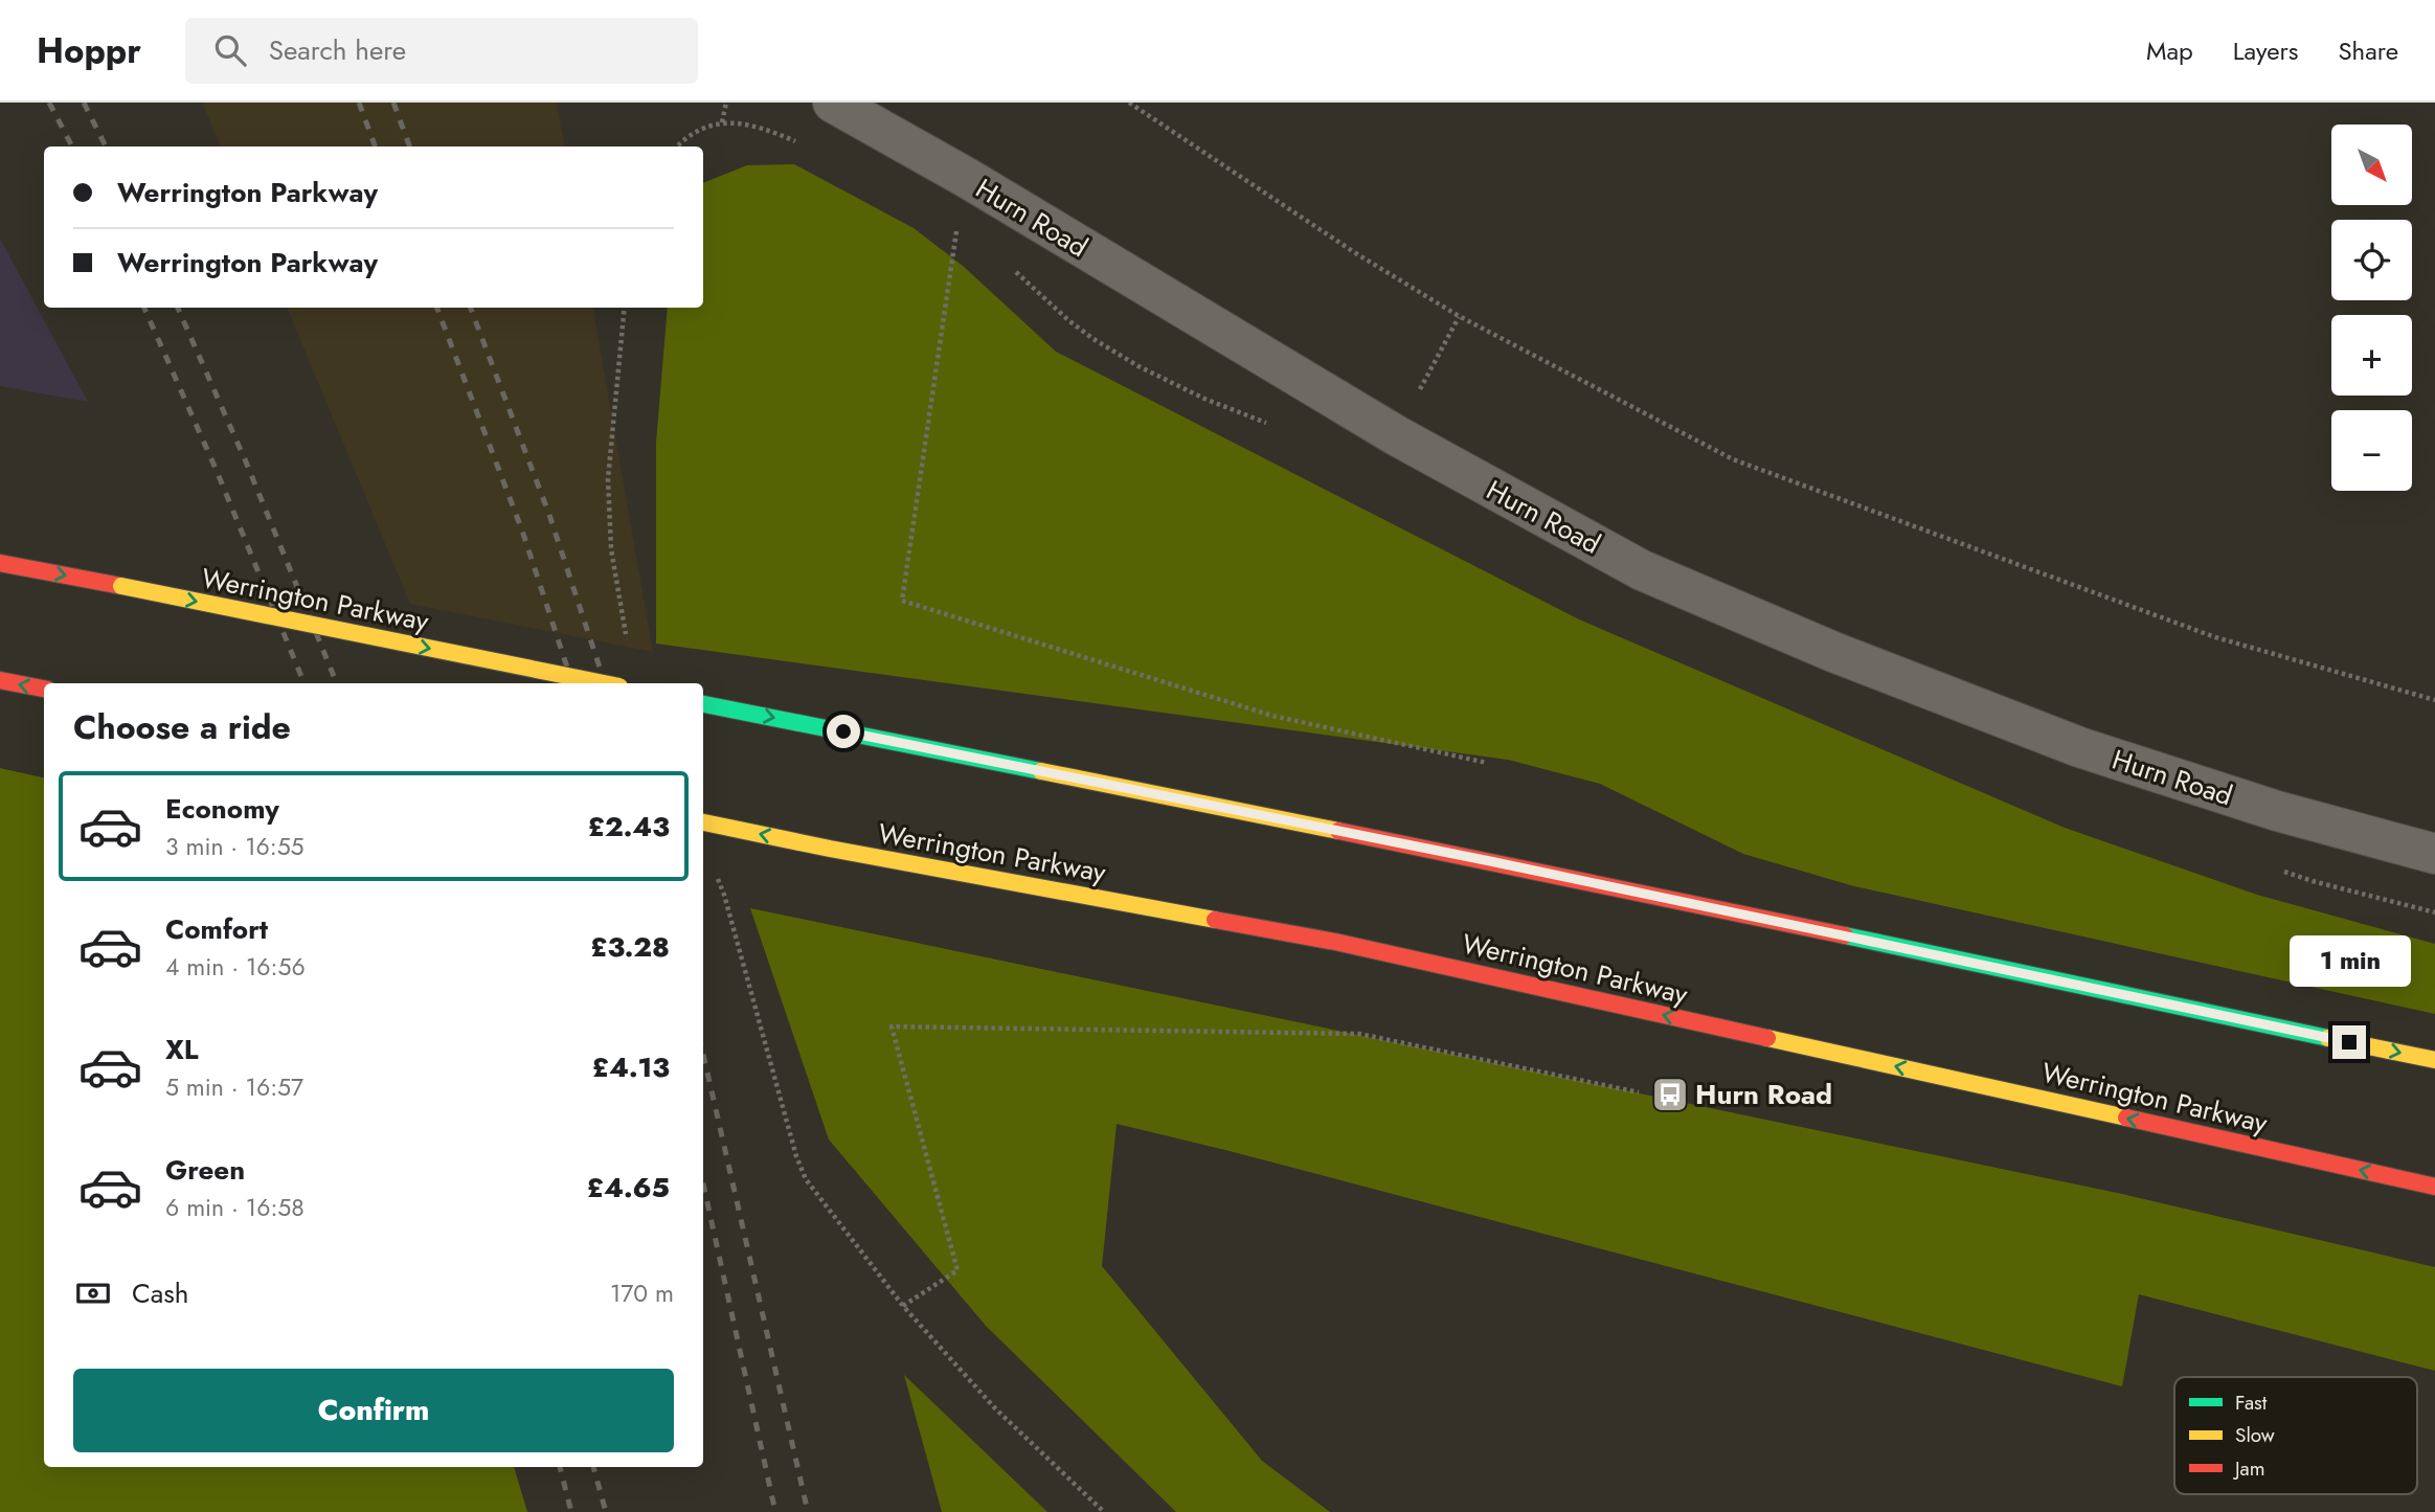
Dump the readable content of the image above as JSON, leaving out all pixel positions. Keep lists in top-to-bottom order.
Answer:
{
  "streets": {
    "highway": ["Werrington Parkway"],
    "street": ["Hurn Road"]
  },
  "places": {
    "bus stop": ["Hurn Road"]
  },
  "legend": ["Fast", "Slow", "Jam"],
  "north": "bottom right",
  "page": {
    "header": "Hoppr",
    "search": "Search here",
    "nav": ["Map", "Layers", "Share"],
    "map_buttons": ["+", "−"],
    "banner": ["Werrington Parkway", "Werrington Parkway"],
    "heading": "Choose a ride",
    "list": [
      {
        "name": "Economy",
        "note": "3 min · 16:55",
        "value": "£2.43"
      },
      {
        "name": "Comfort",
        "note": "4 min · 16:56",
        "value": "£3.28"
      },
      {
        "name": "XL",
        "note": "5 min · 16:57",
        "value": "£4.13"
      },
      {
        "name": "Green",
        "note": "6 min · 16:58",
        "value": "£4.65"
      }
    ],
    "bubble": "1 min",
    "pay": ["Cash", "170 m"],
    "buttons": "Confirm"
  }
}
